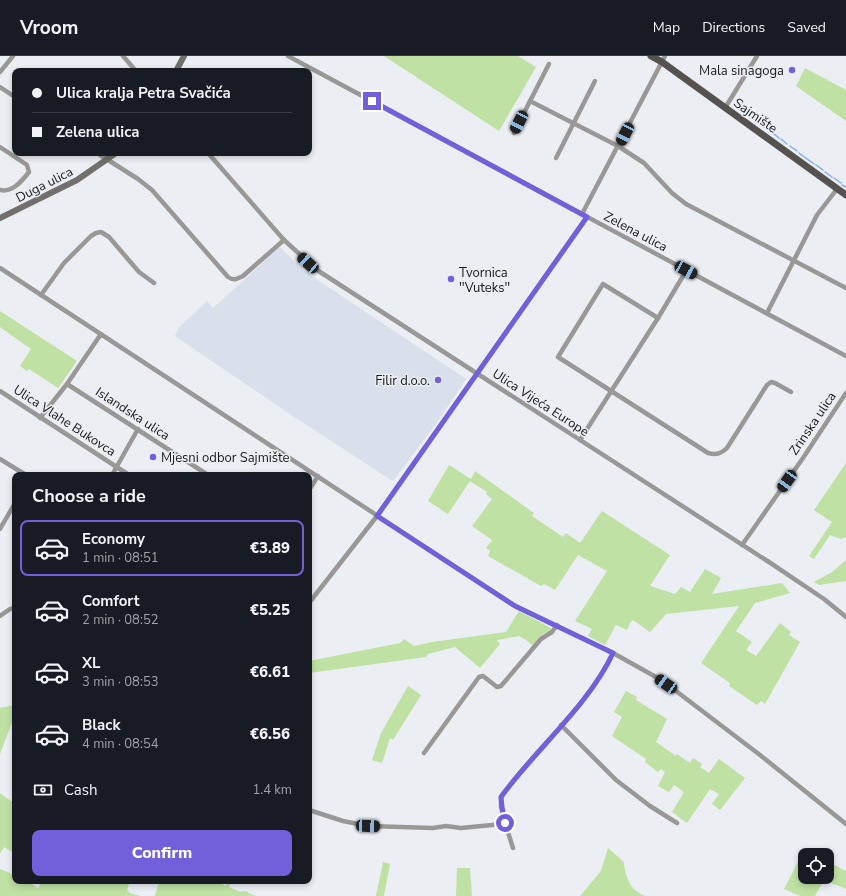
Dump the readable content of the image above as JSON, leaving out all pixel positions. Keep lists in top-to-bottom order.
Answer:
{
  "streets": {
    "main road": ["Sajmište", "Duga ulica"],
    "street": [
      "Zelena ulica",
      "Ulica Vijeća Europe",
      "Islandska ulica",
      "Ulica Vlahe Bukovca",
      "Zrinska ulica"
    ]
  },
  "crossings": [
    ["Ulica Vijeća Europe", "Zrinska ulica"],
    ["Islandska ulica", "Ulica Vlahe Bukovca"]
  ],
  "places": [
    "Mala sinagoga",
    "Tvornica ''Vuteks''",
    "Filir d.o.o.",
    "Mjesni odbor Sajmište"
  ],
  "page": {
    "header": "Vroom",
    "nav": ["Map", "Directions", "Saved"],
    "banner": ["Ulica kralja Petra Svačića", "Zelena ulica"],
    "heading": "Choose a ride",
    "list": [
      {
        "name": "Economy",
        "note": "1 min · 08:51",
        "value": "€3.89"
      },
      {
        "name": "Comfort",
        "note": "2 min · 08:52",
        "value": "€5.25"
      },
      {
        "name": "XL",
        "note": "3 min · 08:53",
        "value": "€6.61"
      },
      {
        "name": "Black",
        "note": "4 min · 08:54",
        "value": "€6.56"
      }
    ],
    "pay": ["Cash", "1.4 km"],
    "buttons": "Confirm"
  }
}
